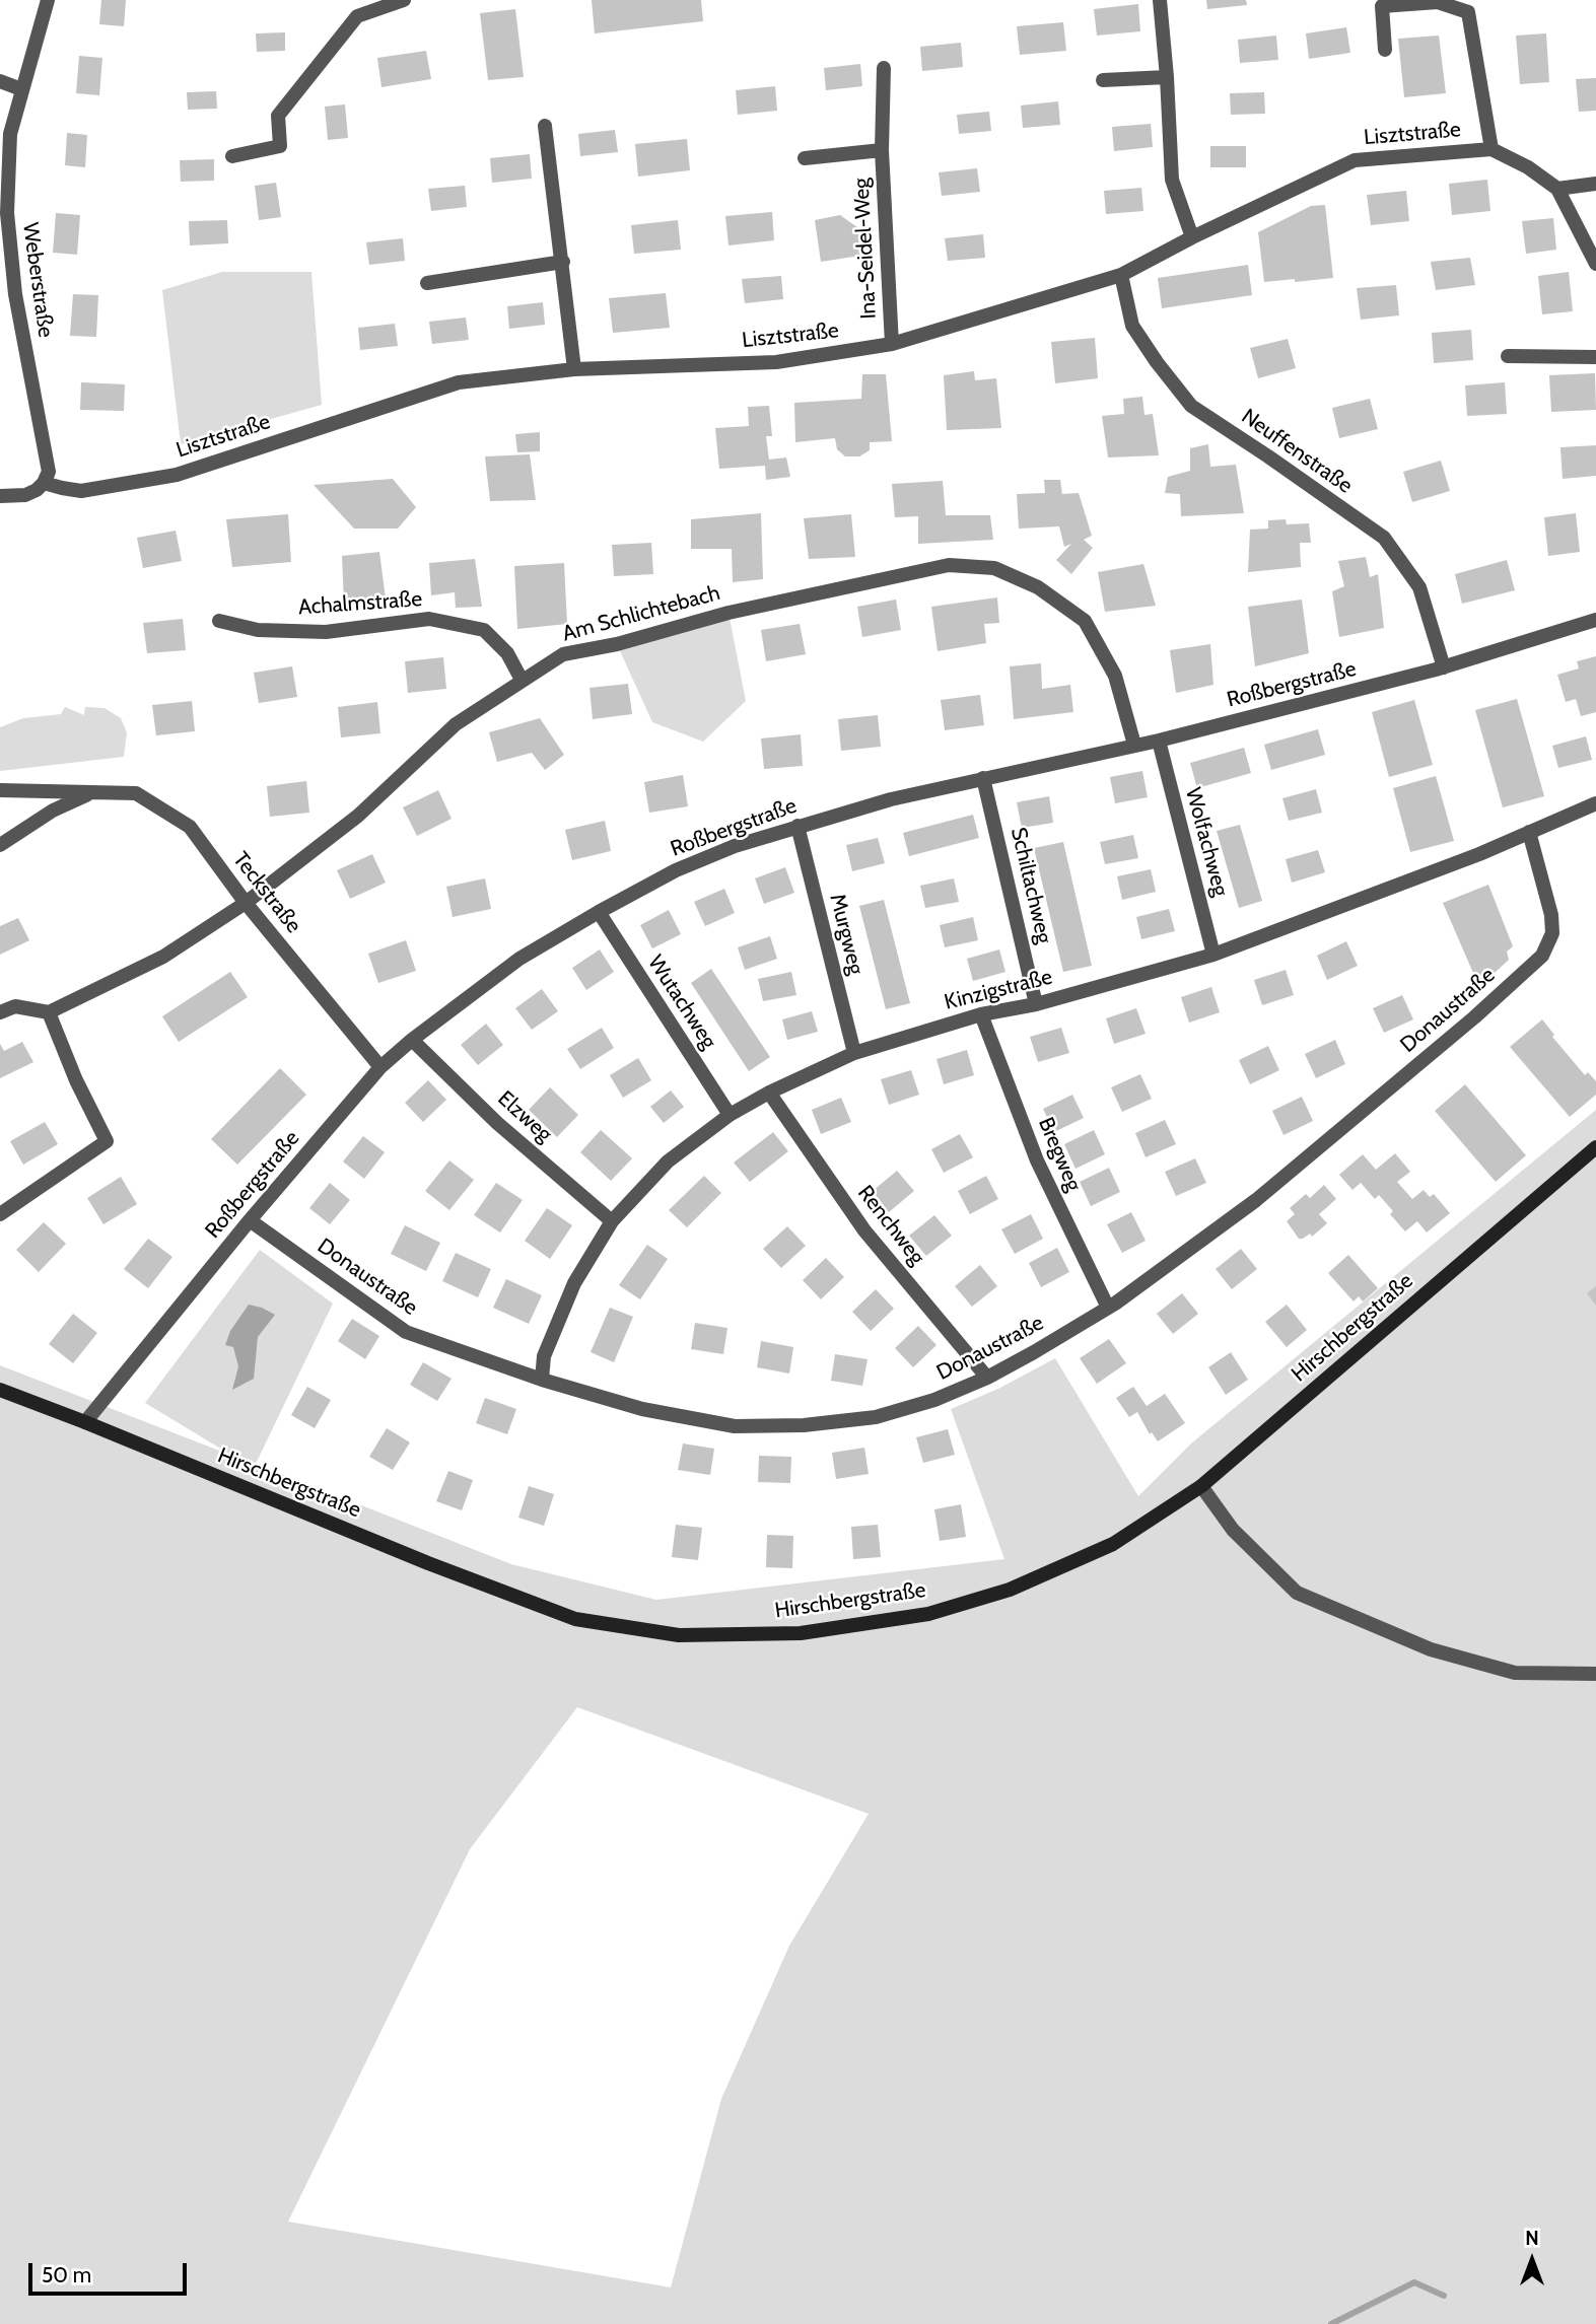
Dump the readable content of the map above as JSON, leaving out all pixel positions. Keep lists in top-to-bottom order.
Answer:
{
  "streets": {
    "street": [
      "Lisztstraße",
      "Ina-Seidel-Weg",
      "Weberstraße",
      "Neuffenstraße",
      "Achalmstraße",
      "Am Schlichtebach",
      "Roßbergstraße",
      "Wolfachweg",
      "Schiltachweg",
      "Teckstraße",
      "Murgweg",
      "Kinzigstraße",
      "Wutachweg",
      "Donaustraße",
      "Elzweg",
      "Bregweg",
      "Renchweg",
      "Hirschbergstraße"
    ]
  },
  "crossings": [
    ["Lisztstraße", "Ina-Seidel-Weg"],
    ["Lisztstraße", "Weberstraße"],
    ["Lisztstraße", "Neuffenstraße"],
    ["Neuffenstraße", "Roßbergstraße"],
    ["Achalmstraße", "Am Schlichtebach"],
    ["Am Schlichtebach", "Roßbergstraße"],
    ["Am Schlichtebach", "Teckstraße"],
    ["Roßbergstraße", "Wolfachweg"],
    ["Roßbergstraße", "Schiltachweg"],
    ["Roßbergstraße", "Teckstraße"],
    ["Roßbergstraße", "Murgweg"],
    ["Roßbergstraße", "Wutachweg"],
    ["Roßbergstraße", "Donaustraße"],
    ["Roßbergstraße", "Elzweg"],
    ["Roßbergstraße", "Hirschbergstraße"],
    ["Wolfachweg", "Kinzigstraße"],
    ["Schiltachweg", "Kinzigstraße"],
    ["Murgweg", "Kinzigstraße"],
    ["Kinzigstraße", "Wutachweg"],
    ["Kinzigstraße", "Donaustraße"],
    ["Kinzigstraße", "Elzweg"],
    ["Kinzigstraße", "Bregweg"],
    ["Kinzigstraße", "Renchweg"],
    ["Donaustraße", "Bregweg"],
    ["Donaustraße", "Renchweg"]
  ],
  "scale_bar": "50 m",
  "north": "top"
}
